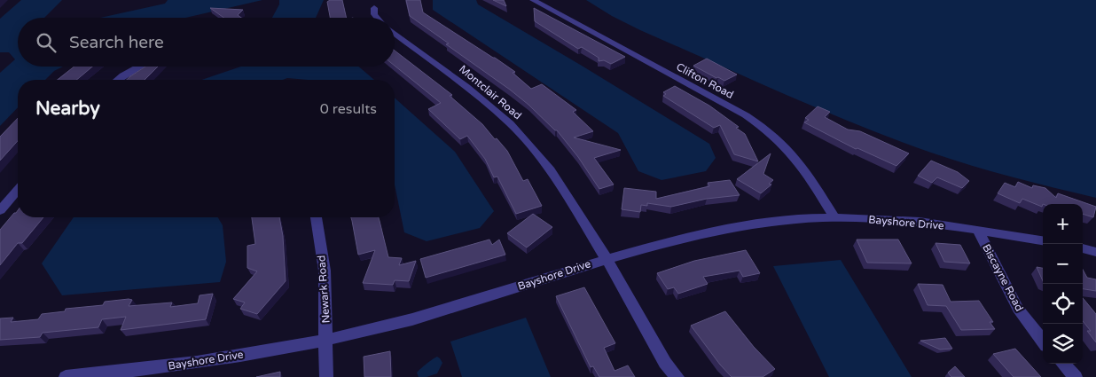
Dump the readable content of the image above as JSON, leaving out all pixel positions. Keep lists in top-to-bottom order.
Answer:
{
  "streets": {
    "street": [
      "Clifton Road",
      "Montclair Road",
      "Bayshore Drive",
      "Biscayne Road",
      "Newark Road"
    ]
  },
  "crossings": [
    ["Clifton Road", "Bayshore Drive"],
    ["Montclair Road", "Bayshore Drive"],
    ["Bayshore Drive", "Biscayne Road"],
    ["Bayshore Drive", "Newark Road"]
  ],
  "page": {
    "search": "Search here",
    "heading": ["Nearby", "0 results"],
    "map_buttons": ["+", "−"]
  }
}
